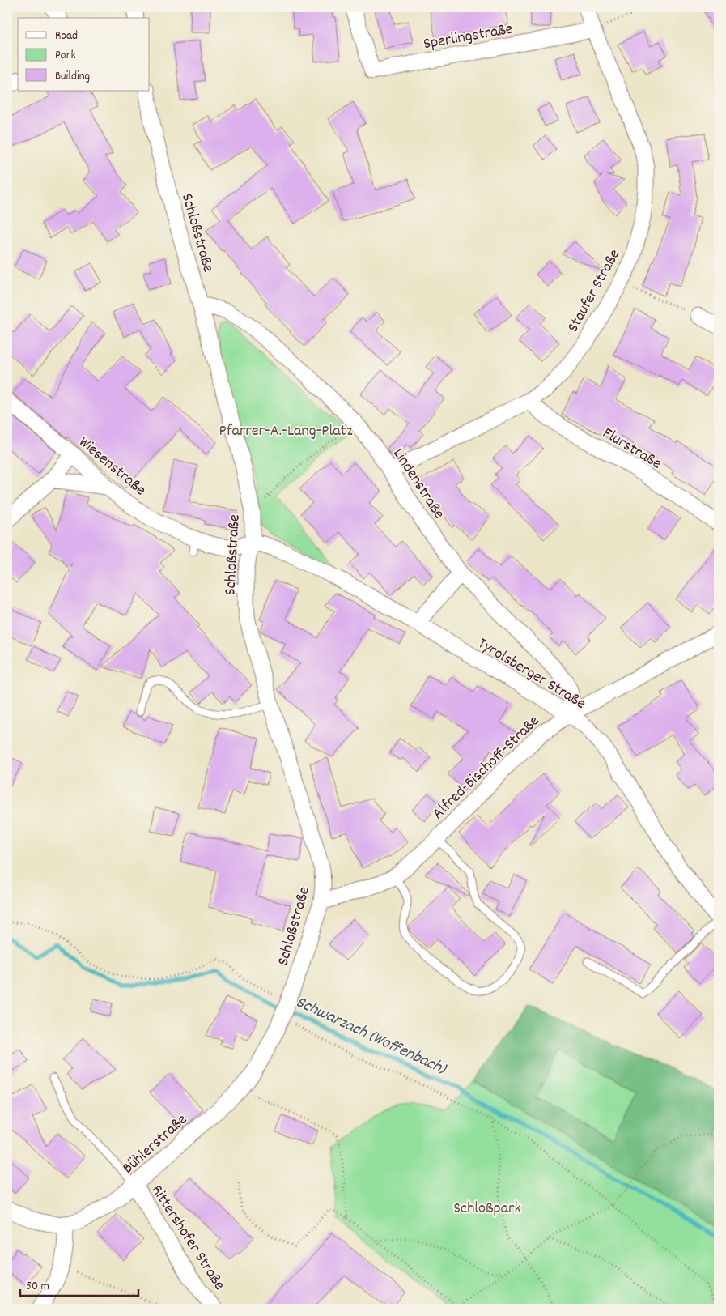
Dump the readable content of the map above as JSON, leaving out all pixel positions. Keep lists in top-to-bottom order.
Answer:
{
  "streets": {
    "street": [
      "Sperlingstraße",
      "Schloßstraße",
      "Staufer Straße",
      "Flurstraße",
      "Wiesenstraße",
      "Lindenstraße",
      "Tyrolsberger Straße",
      "Alfred-Bischoff-Straße",
      "Bühlerstraße",
      "Rittershofer Straße"
    ]
  },
  "crossings": [
    ["Sperlingstraße", "Staufer Straße"],
    ["Schloßstraße", "Wiesenstraße"],
    ["Schloßstraße", "Lindenstraße"],
    ["Schloßstraße", "Tyrolsberger Straße"],
    ["Schloßstraße", "Alfred-Bischoff-Straße"],
    ["Schloßstraße", "Bühlerstraße"],
    ["Staufer Straße", "Flurstraße"],
    ["Staufer Straße", "Lindenstraße"],
    ["Wiesenstraße", "Tyrolsberger Straße"],
    ["Lindenstraße", "Tyrolsberger Straße"],
    ["Lindenstraße", "Alfred-Bischoff-Straße"],
    ["Tyrolsberger Straße", "Alfred-Bischoff-Straße"],
    ["Bühlerstraße", "Rittershofer Straße"]
  ],
  "water": ["Schwarzach (Woffenbach)"],
  "parks": ["Pfarrer-A.-Lang-Platz", "Schloßpark"],
  "legend": ["Road", "Park", "Building"],
  "scale_bar": "50 m"
}
